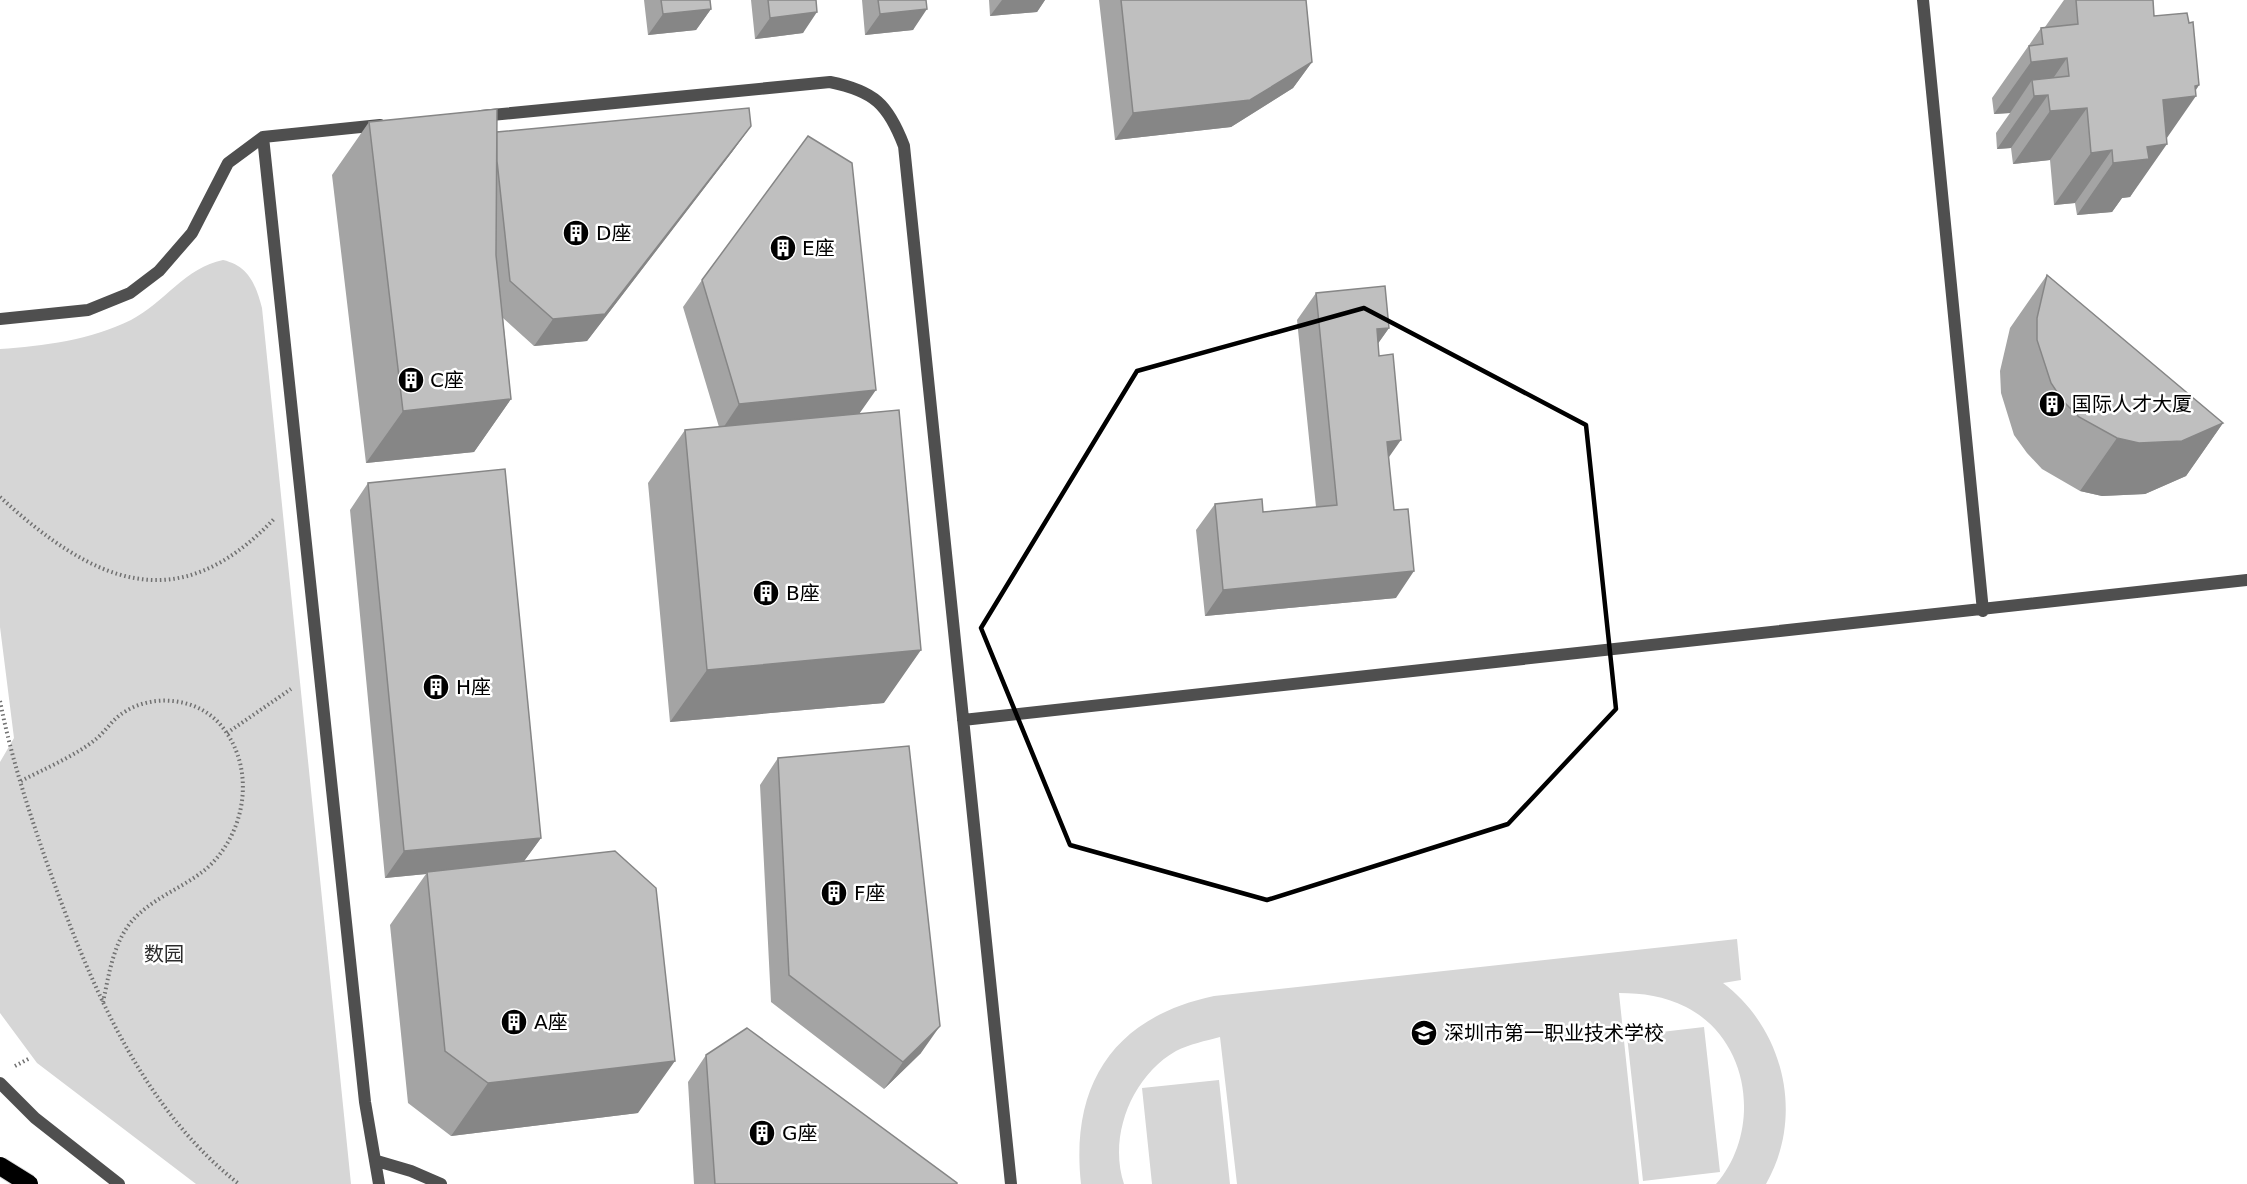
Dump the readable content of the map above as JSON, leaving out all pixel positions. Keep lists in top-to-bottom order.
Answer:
{
  "parks": ["数园"],
  "places": {
    "building": [
      "D座",
      "E座",
      "C座",
      "国际人才大厦",
      "B座",
      "H座",
      "F座",
      "A座",
      "G座"
    ],
    "school or university": ["深圳市第一职业技术学校"]
  }
}
